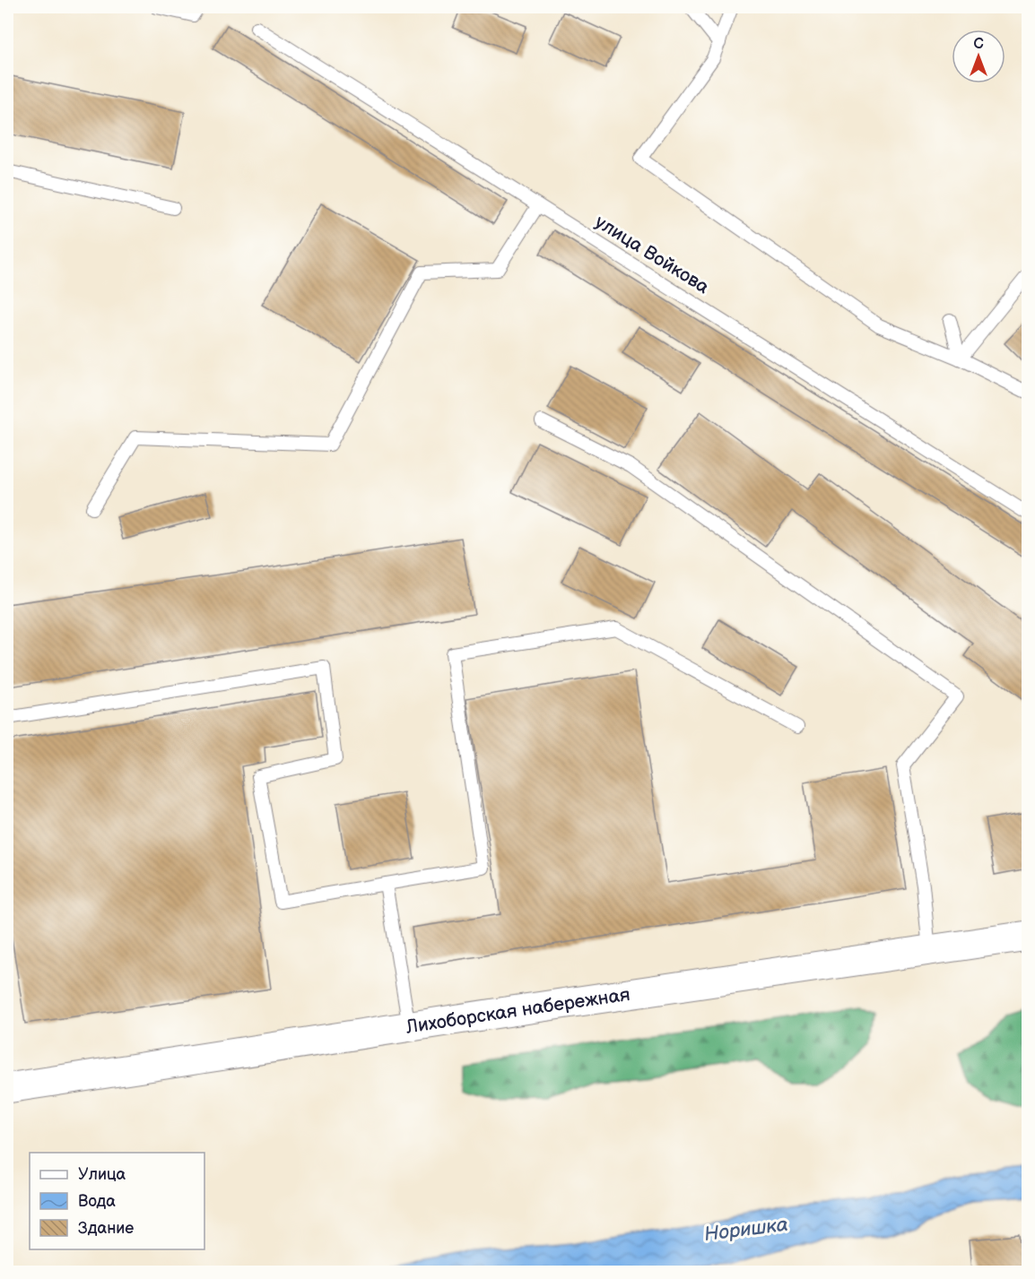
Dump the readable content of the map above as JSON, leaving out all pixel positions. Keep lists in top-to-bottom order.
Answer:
{
  "streets": {
    "street": ["Лихоборская набережная"],
    "lane": ["улица Войкова"]
  },
  "water": ["Норишка"],
  "legend": ["Улица", "Вода", "Здание"],
  "north": "top"
}
